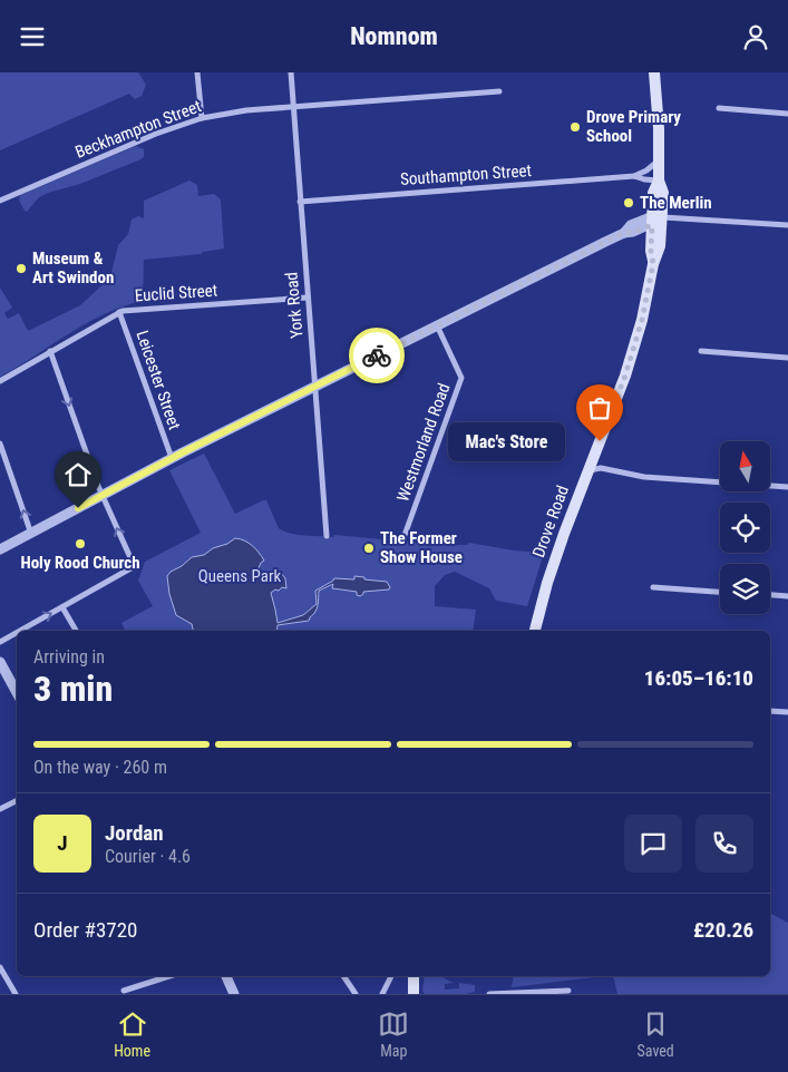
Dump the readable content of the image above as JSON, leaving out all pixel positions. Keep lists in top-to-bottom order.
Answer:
{
  "streets": {
    "main road": ["Drove Road"],
    "street": [
      "Beckhampton Street",
      "Southampton Street",
      "Euclid Street",
      "York Road",
      "Leicester Street",
      "Westmorland Road"
    ]
  },
  "crossings": [
    ["Beckhampton Street", "York Road"],
    ["Southampton Street", "York Road"],
    ["Southampton Street", "Drove Road"],
    ["Euclid Street", "York Road"],
    ["Euclid Street", "Leicester Street"]
  ],
  "parks": ["Queens Park"],
  "places": [
    "Drove Primary School",
    "The Merlin",
    "Museum & Art Swindon",
    "Mac's Store",
    "Holy Rood Church",
    "The Former Show House"
  ],
  "north": "top",
  "page": {
    "header": "Nomnom",
    "bubble": "Mac's Store",
    "heading": ["3 min", "Arriving in", "16:05–16:10"],
    "panel": [
      "Jordan",
      "Courier · 4.6",
      "Order #3720",
      "£20.26"
    ],
    "bar": "On the way · 260 m",
    "round": "J",
    "tabs": ["Home", "Map", "Saved"]
  }
}
